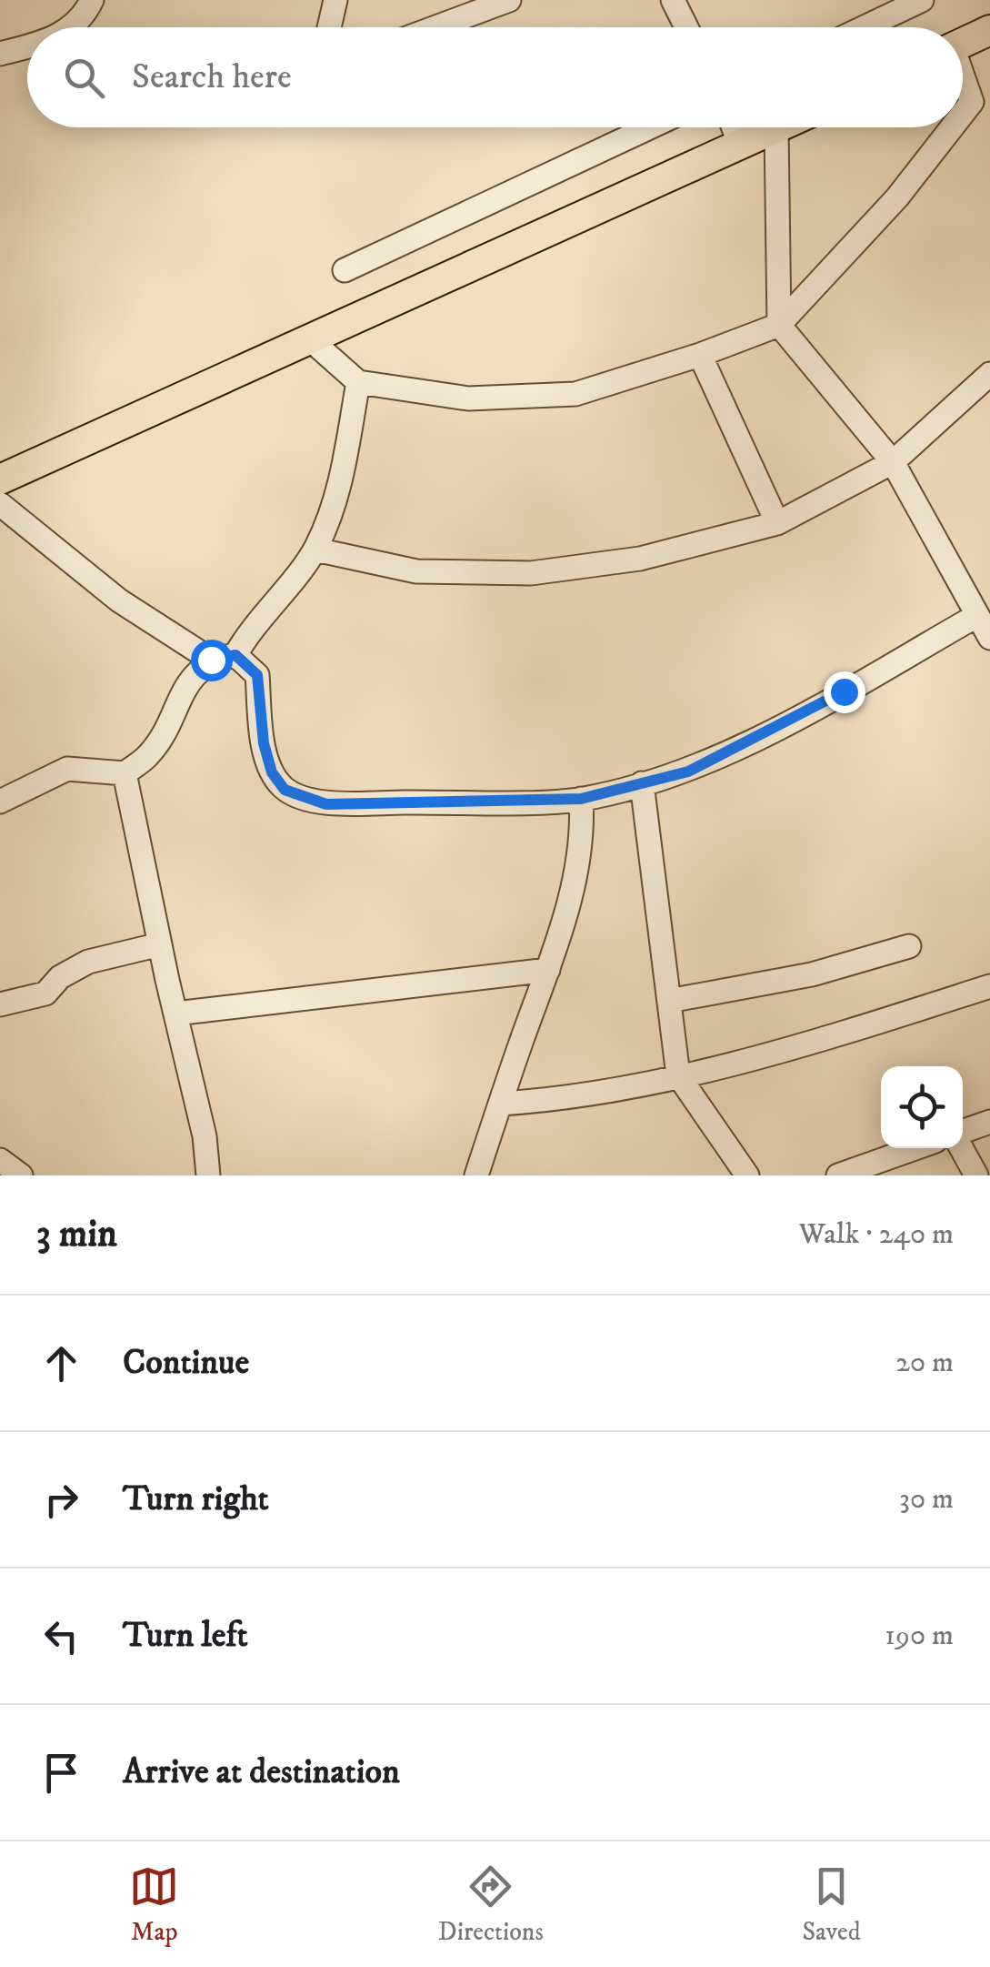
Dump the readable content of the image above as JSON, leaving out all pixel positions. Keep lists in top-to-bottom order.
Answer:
{
  "page": {
    "search": "Search here",
    "heading": ["3 min", "Walk · 240 m"],
    "list": [
      ["Continue", "20 m"],
      ["Turn right", "30 m"],
      ["Turn left", "190 m"],
      "Arrive at destination"
    ],
    "nav": ["Map", "Directions", "Saved"]
  }
}
